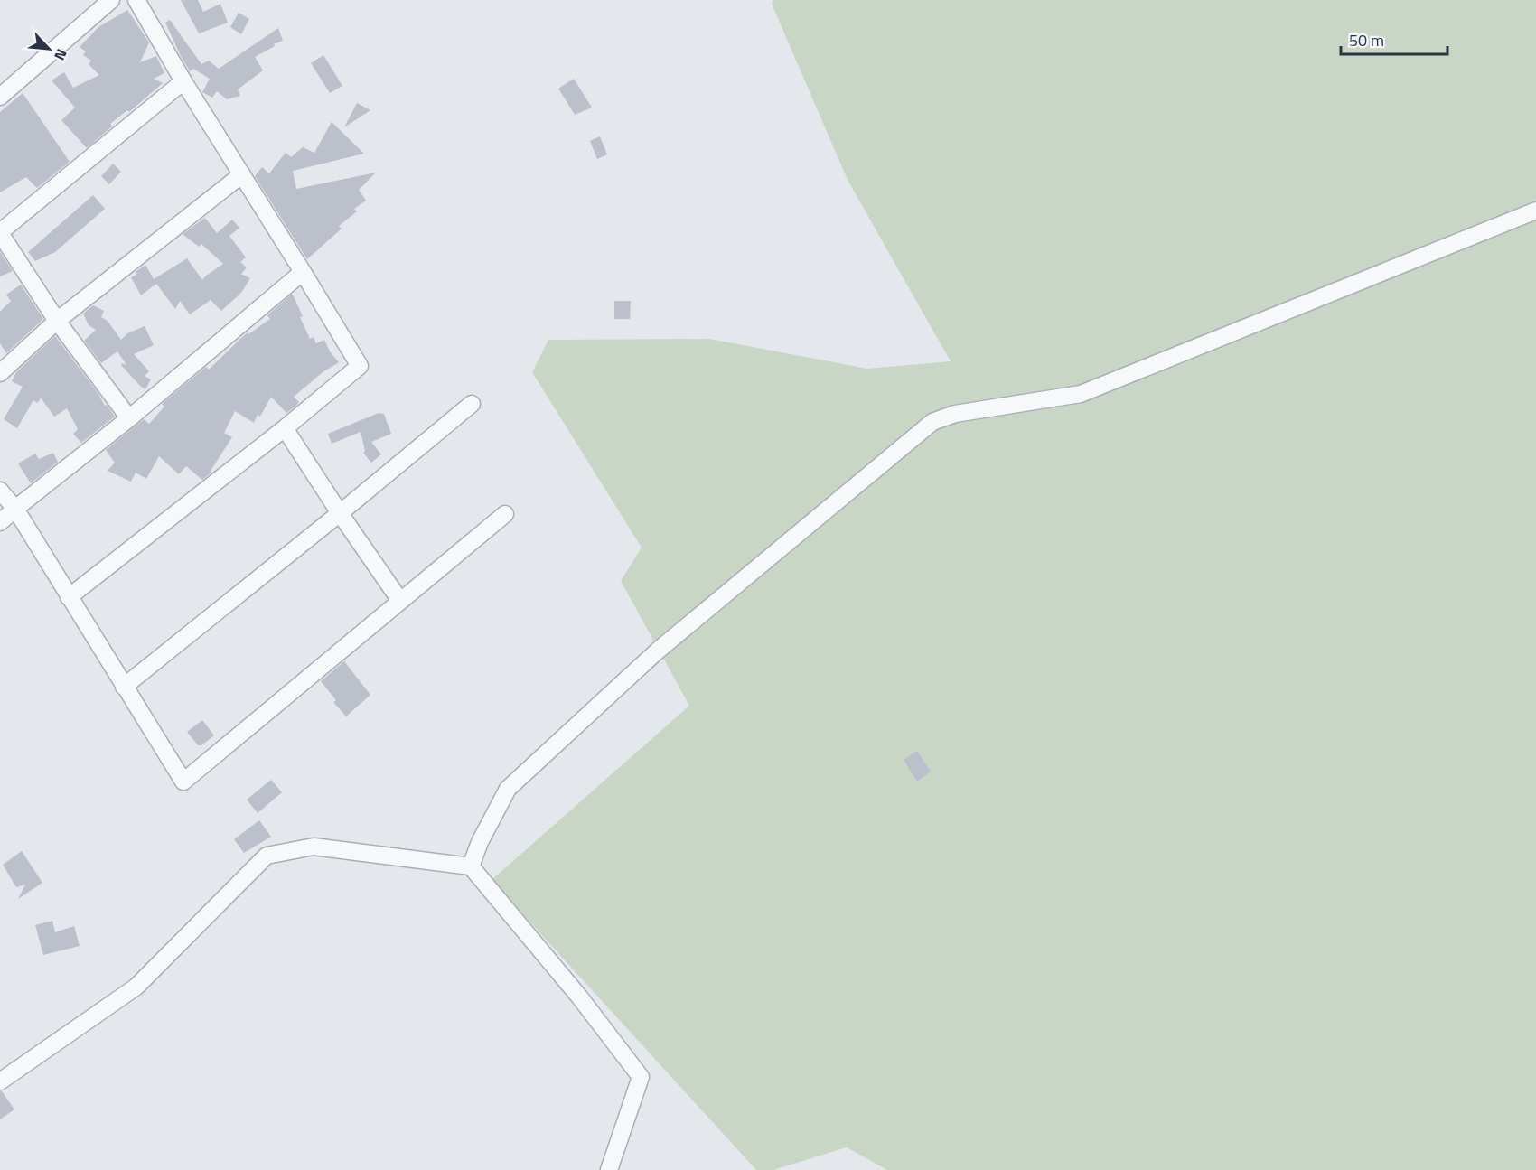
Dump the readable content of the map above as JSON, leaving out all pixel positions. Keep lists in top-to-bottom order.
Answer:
{
  "scale_bar": "50 m",
  "north": "bottom right"
}
